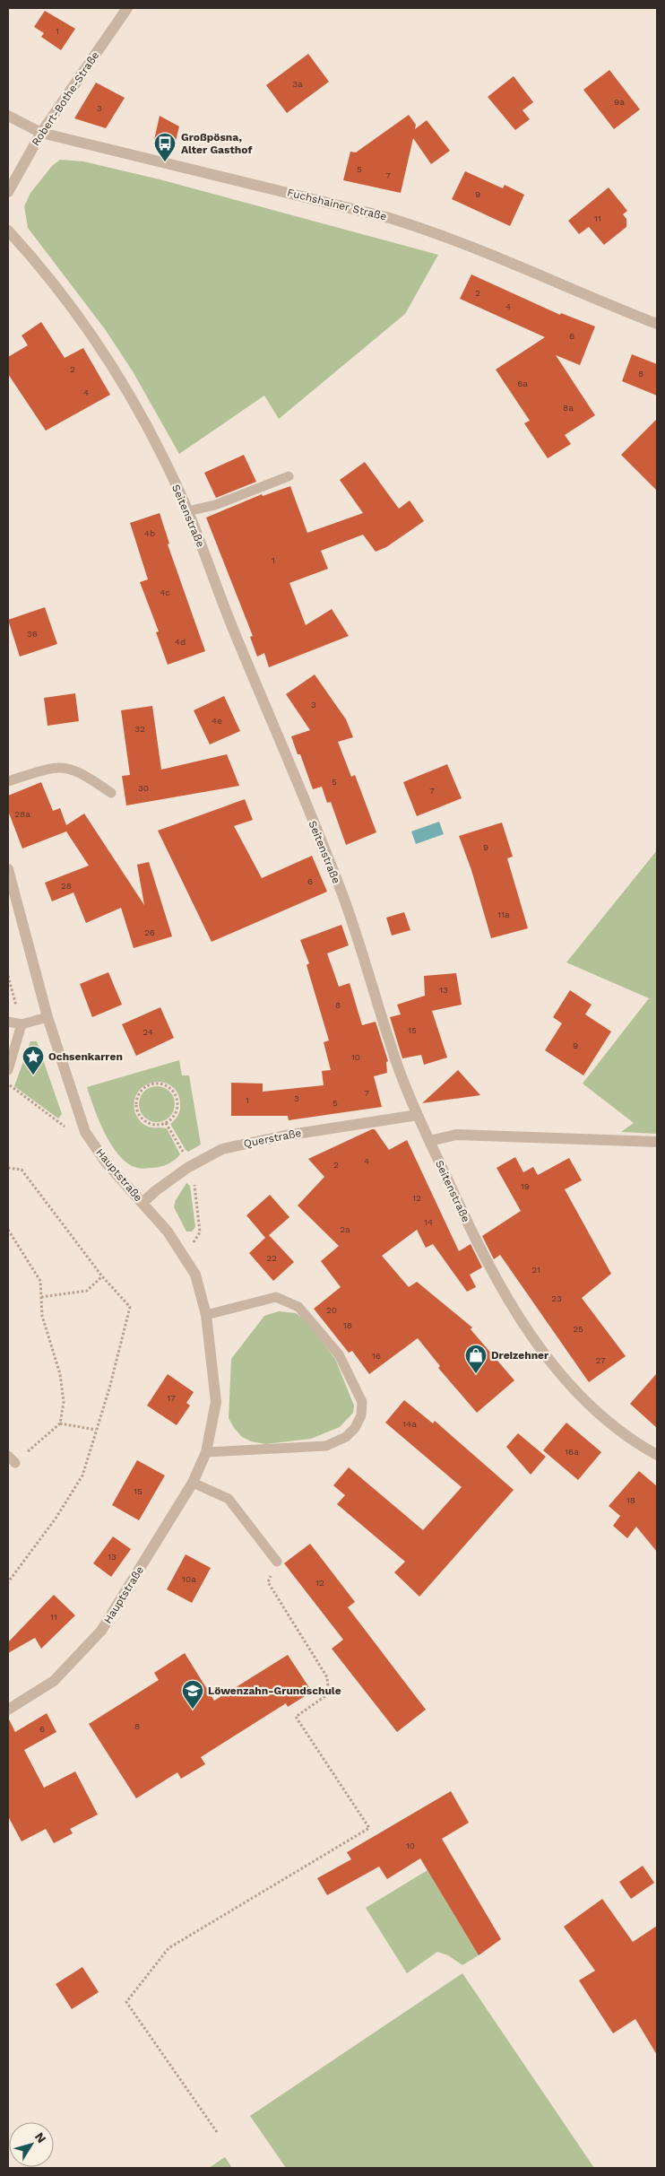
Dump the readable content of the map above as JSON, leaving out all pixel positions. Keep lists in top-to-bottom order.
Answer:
{
  "streets": {
    "street": [
      "Robert-Bothe-Straße",
      "Fuchshainer Straße",
      "Seitenstraße",
      "Querstraße",
      "Hauptstraße"
    ]
  },
  "crossings": [
    ["Robert-Bothe-Straße", "Fuchshainer Straße"],
    ["Seitenstraße", "Querstraße"],
    ["Querstraße", "Hauptstraße"]
  ],
  "places": {
    "bus stop": ["Großpösna, Alter Gasthof"],
    "place": ["Ochsenkarren"],
    "shop": ["Dreizehner"],
    "school or university": ["Löwenzahn-Grundschule"]
  },
  "house_numbers": [
    "1",
    "3a",
    "9a",
    "3",
    "5",
    "7",
    "9",
    "11",
    "2",
    "4",
    "6",
    "2",
    "8",
    "6a",
    "4",
    "8a",
    "4b",
    "1",
    "4c",
    "36",
    "4d",
    "3",
    "4e",
    "32",
    "5",
    "30",
    "7",
    "28a",
    "9",
    "6",
    "28",
    "11a",
    "26",
    "13",
    "8",
    "15",
    "24",
    "9",
    "10",
    "7",
    "3",
    "1",
    "5",
    "4",
    "2",
    "19",
    "12",
    "14",
    "2a",
    "22",
    "21",
    "23",
    "20",
    "18",
    "25",
    "16",
    "27",
    "17",
    "14a",
    "16a",
    "15",
    "18",
    "13",
    "10a",
    "12",
    "11",
    "8",
    "6",
    "10"
  ],
  "north": "top right"
}
